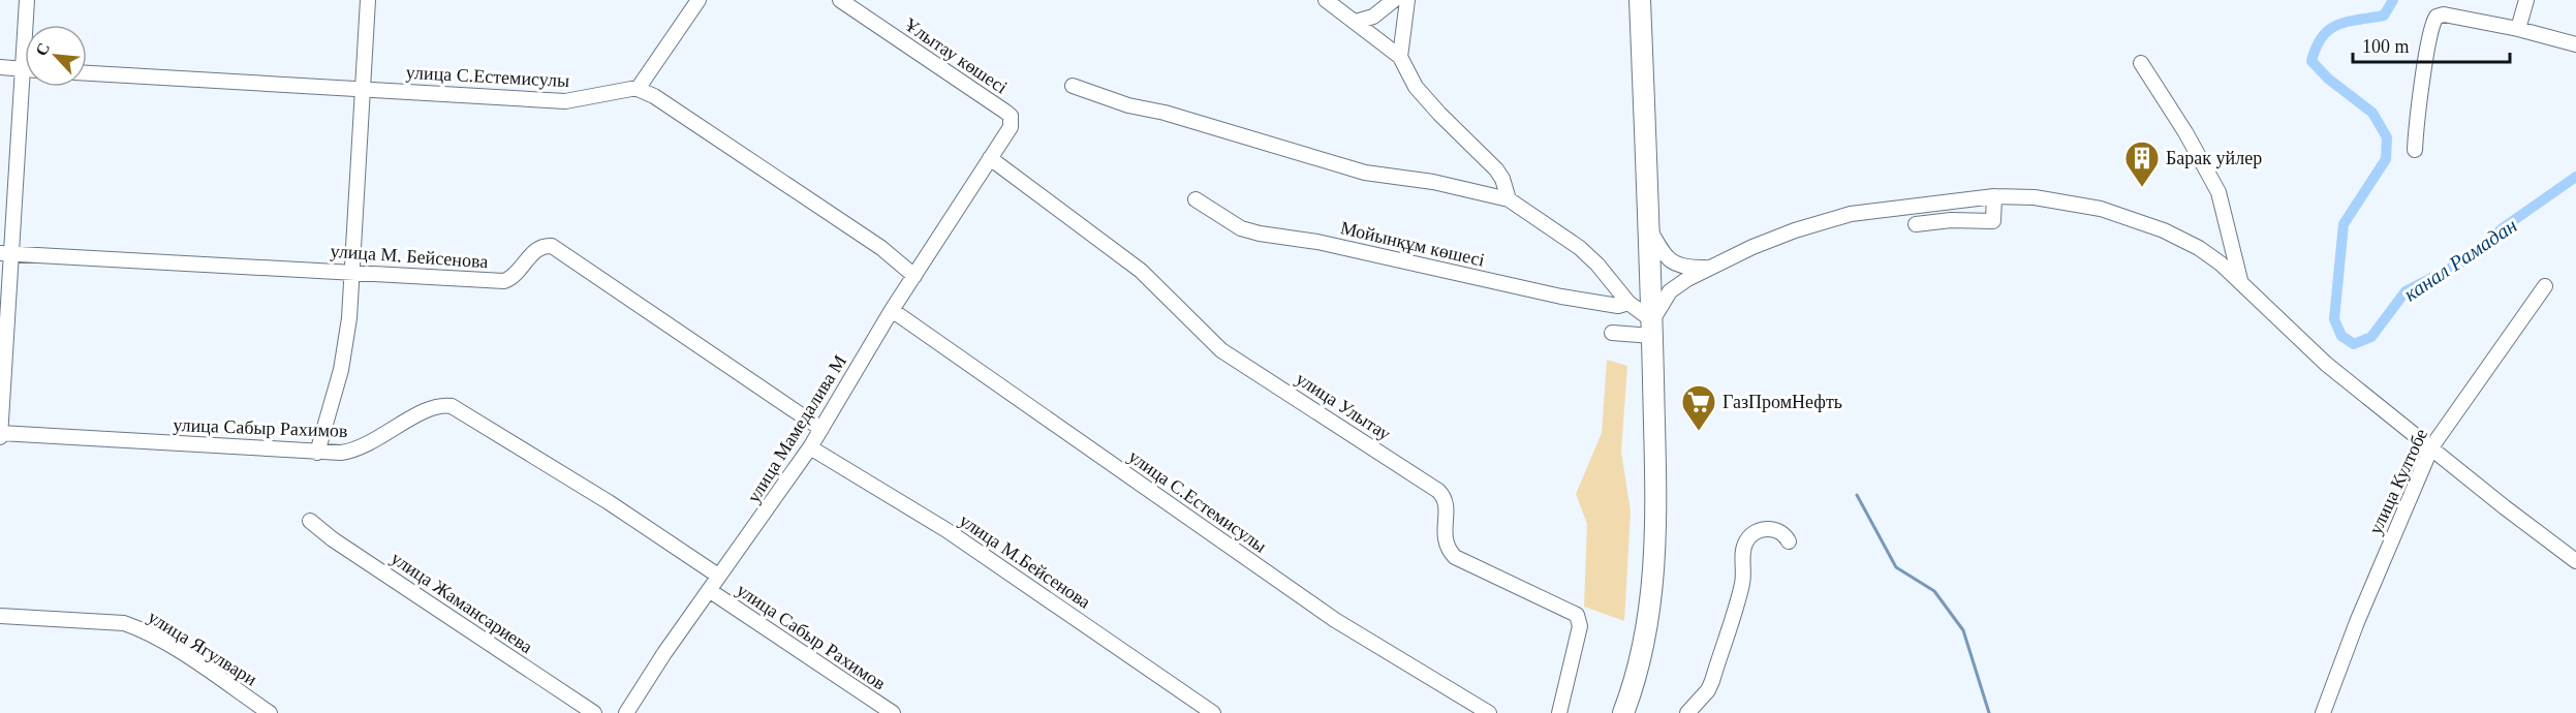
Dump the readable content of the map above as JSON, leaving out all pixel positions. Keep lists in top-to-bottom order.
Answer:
{
  "streets": {
    "street": [
      "Ұлытау көшесі",
      "улица С.Естемисулы",
      "Мойынқұм көшесі",
      "улица М. Бейсенова",
      "улица Улытау",
      "улица Сабыр Рахимов",
      "улица Мамедалива М",
      "улица Култобе",
      "улица М.Бейсенова",
      "улица Жамансариева",
      "улица Ягулвари"
    ]
  },
  "crossings": [
    ["Ұлытау көшесі", "улица Улытау"],
    ["Ұлытау көшесі", "улица Мамедалива М"],
    ["улица С.Естемисулы", "улица Мамедалива М"],
    ["улица М. Бейсенова", "улица Мамедалива М"],
    ["улица Улытау", "улица Мамедалива М"],
    ["улица Сабыр Рахимов", "улица Мамедалива М"],
    ["улица Мамедалива М", "улица М.Бейсенова"]
  ],
  "water": ["канал Рамадан"],
  "places": {
    "building": ["Барак уйлер"],
    "supermarket": ["ГазПромНефть"]
  },
  "scale_bar": "100 m",
  "north": "top left"
}
